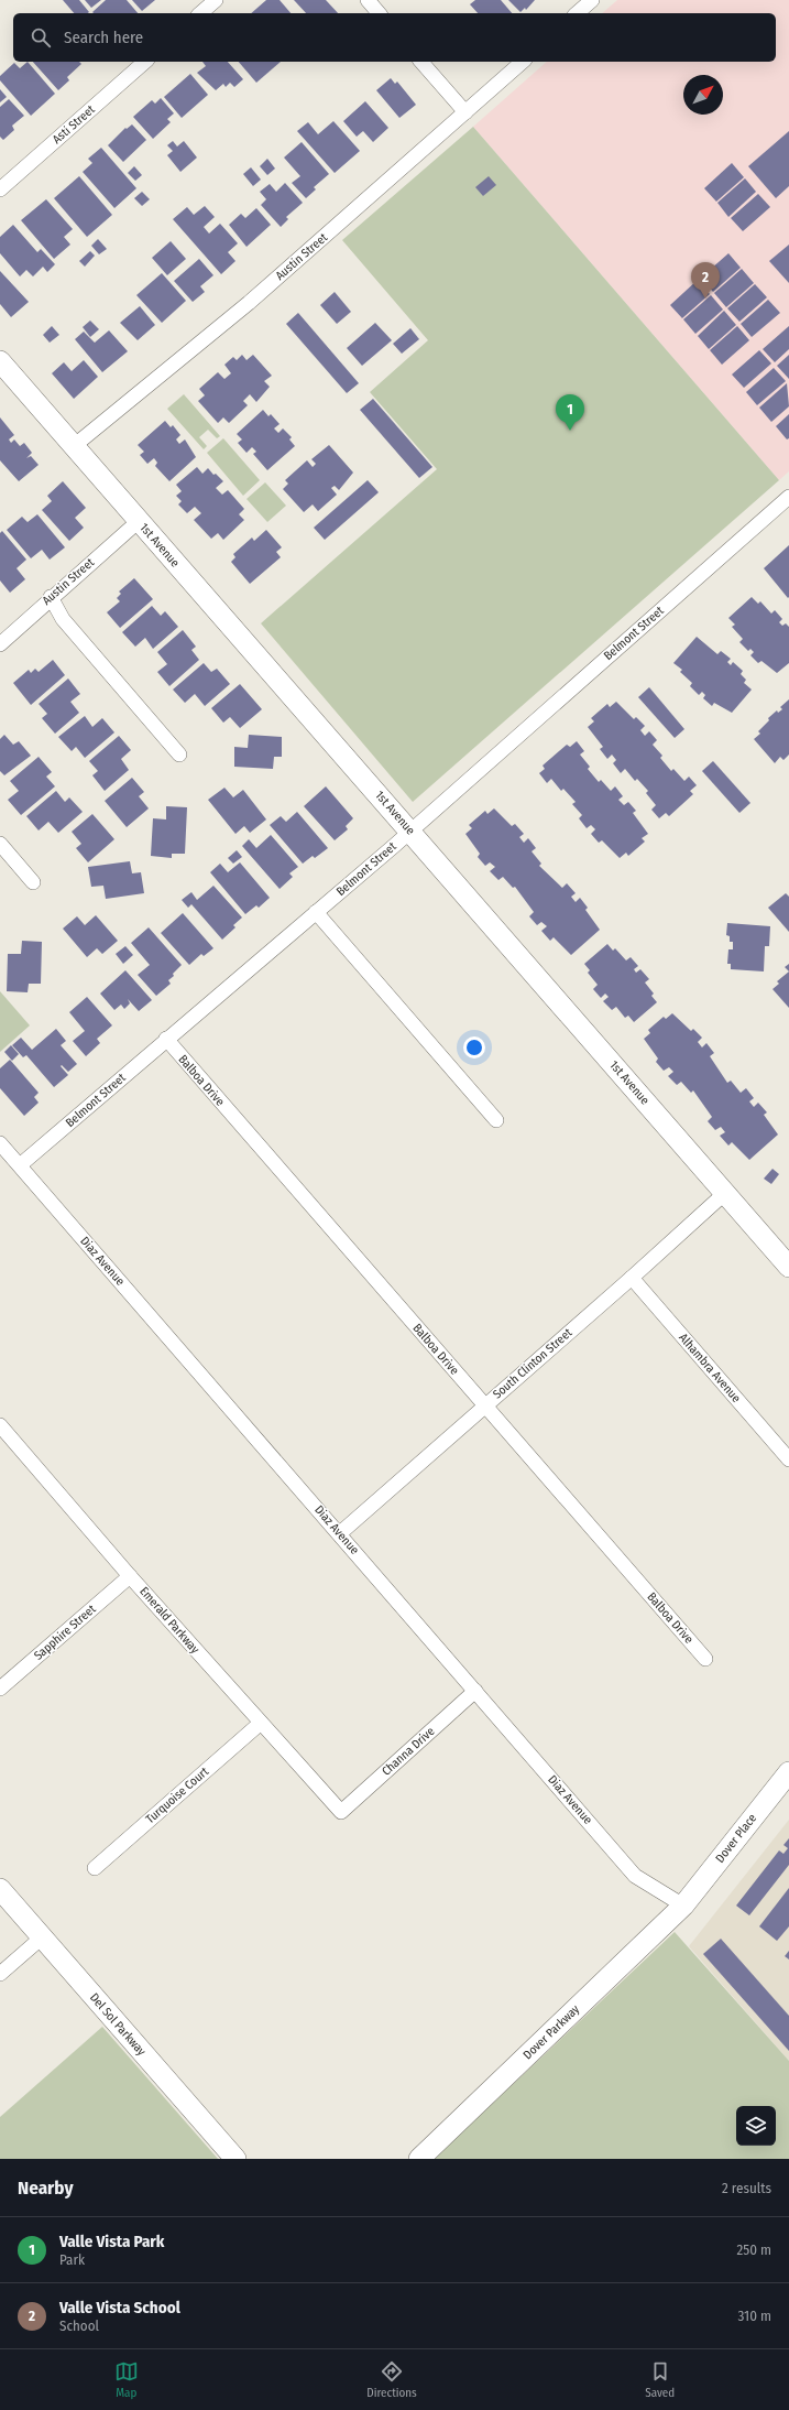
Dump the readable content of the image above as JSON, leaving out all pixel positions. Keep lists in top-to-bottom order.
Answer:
{
  "streets": {
    "street": [
      "Asti Street",
      "Austin Street",
      "1st Avenue",
      "Belmont Street",
      "Balboa Drive",
      "Diaz Avenue",
      "South Clinton Street",
      "Alhambra Avenue",
      "Emerald Parkway",
      "Sapphire Street",
      "Channa Drive",
      "Turquoise Court",
      "Dover Place",
      "Del Sol Parkway",
      "Dover Parkway"
    ]
  },
  "crossings": [
    ["Austin Street", "1st Avenue"],
    ["1st Avenue", "Belmont Street"],
    ["1st Avenue", "South Clinton Street"],
    ["Belmont Street", "Balboa Drive"],
    ["Belmont Street", "Diaz Avenue"],
    ["Balboa Drive", "South Clinton Street"],
    ["Diaz Avenue", "South Clinton Street"],
    ["Diaz Avenue", "Channa Drive"],
    ["Diaz Avenue", "Dover Place"],
    ["Diaz Avenue", "Dover Parkway"],
    ["South Clinton Street", "Alhambra Avenue"],
    ["Emerald Parkway", "Sapphire Street"],
    ["Emerald Parkway", "Channa Drive"],
    ["Emerald Parkway", "Turquoise Court"],
    ["Dover Place", "Dover Parkway"]
  ],
  "north": "top right",
  "page": {
    "search": "Search here",
    "pins": ["2", "1"],
    "heading": ["Nearby", "2 results"],
    "list": [
      {
        "mark": "1",
        "name": "Valle Vista Park",
        "note": "Park",
        "value": "250 m"
      },
      {
        "mark": "2",
        "name": "Valle Vista School",
        "note": "School",
        "value": "310 m"
      }
    ],
    "nav": ["Map", "Directions", "Saved"]
  }
}
